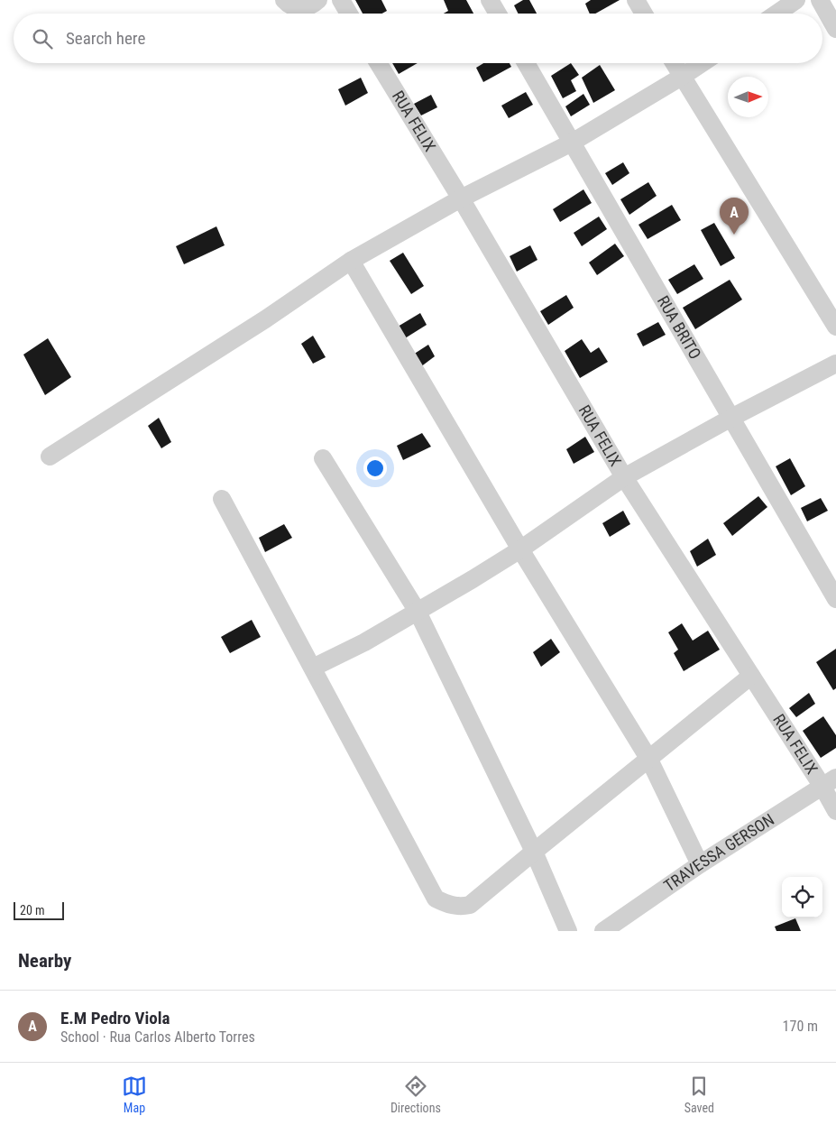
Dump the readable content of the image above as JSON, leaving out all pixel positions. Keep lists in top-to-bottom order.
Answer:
{
  "streets": {
    "street": ["RUA FELIX", "RUA BRITO", "TRAVESSA GERSON"]
  },
  "crossings": [
    ["RUA FELIX", "TRAVESSA GERSON"]
  ],
  "scale_bar": "20 m",
  "north": "right",
  "page": {
    "search": "Search here",
    "pins": "A",
    "scale": "20 m",
    "heading": "Nearby",
    "list": [
      {
        "mark": "A",
        "name": "E.M Pedro Viola",
        "note": "School · Rua Carlos Alberto Torres",
        "value": "170 m"
      }
    ],
    "nav": ["Map", "Directions", "Saved"]
  }
}
